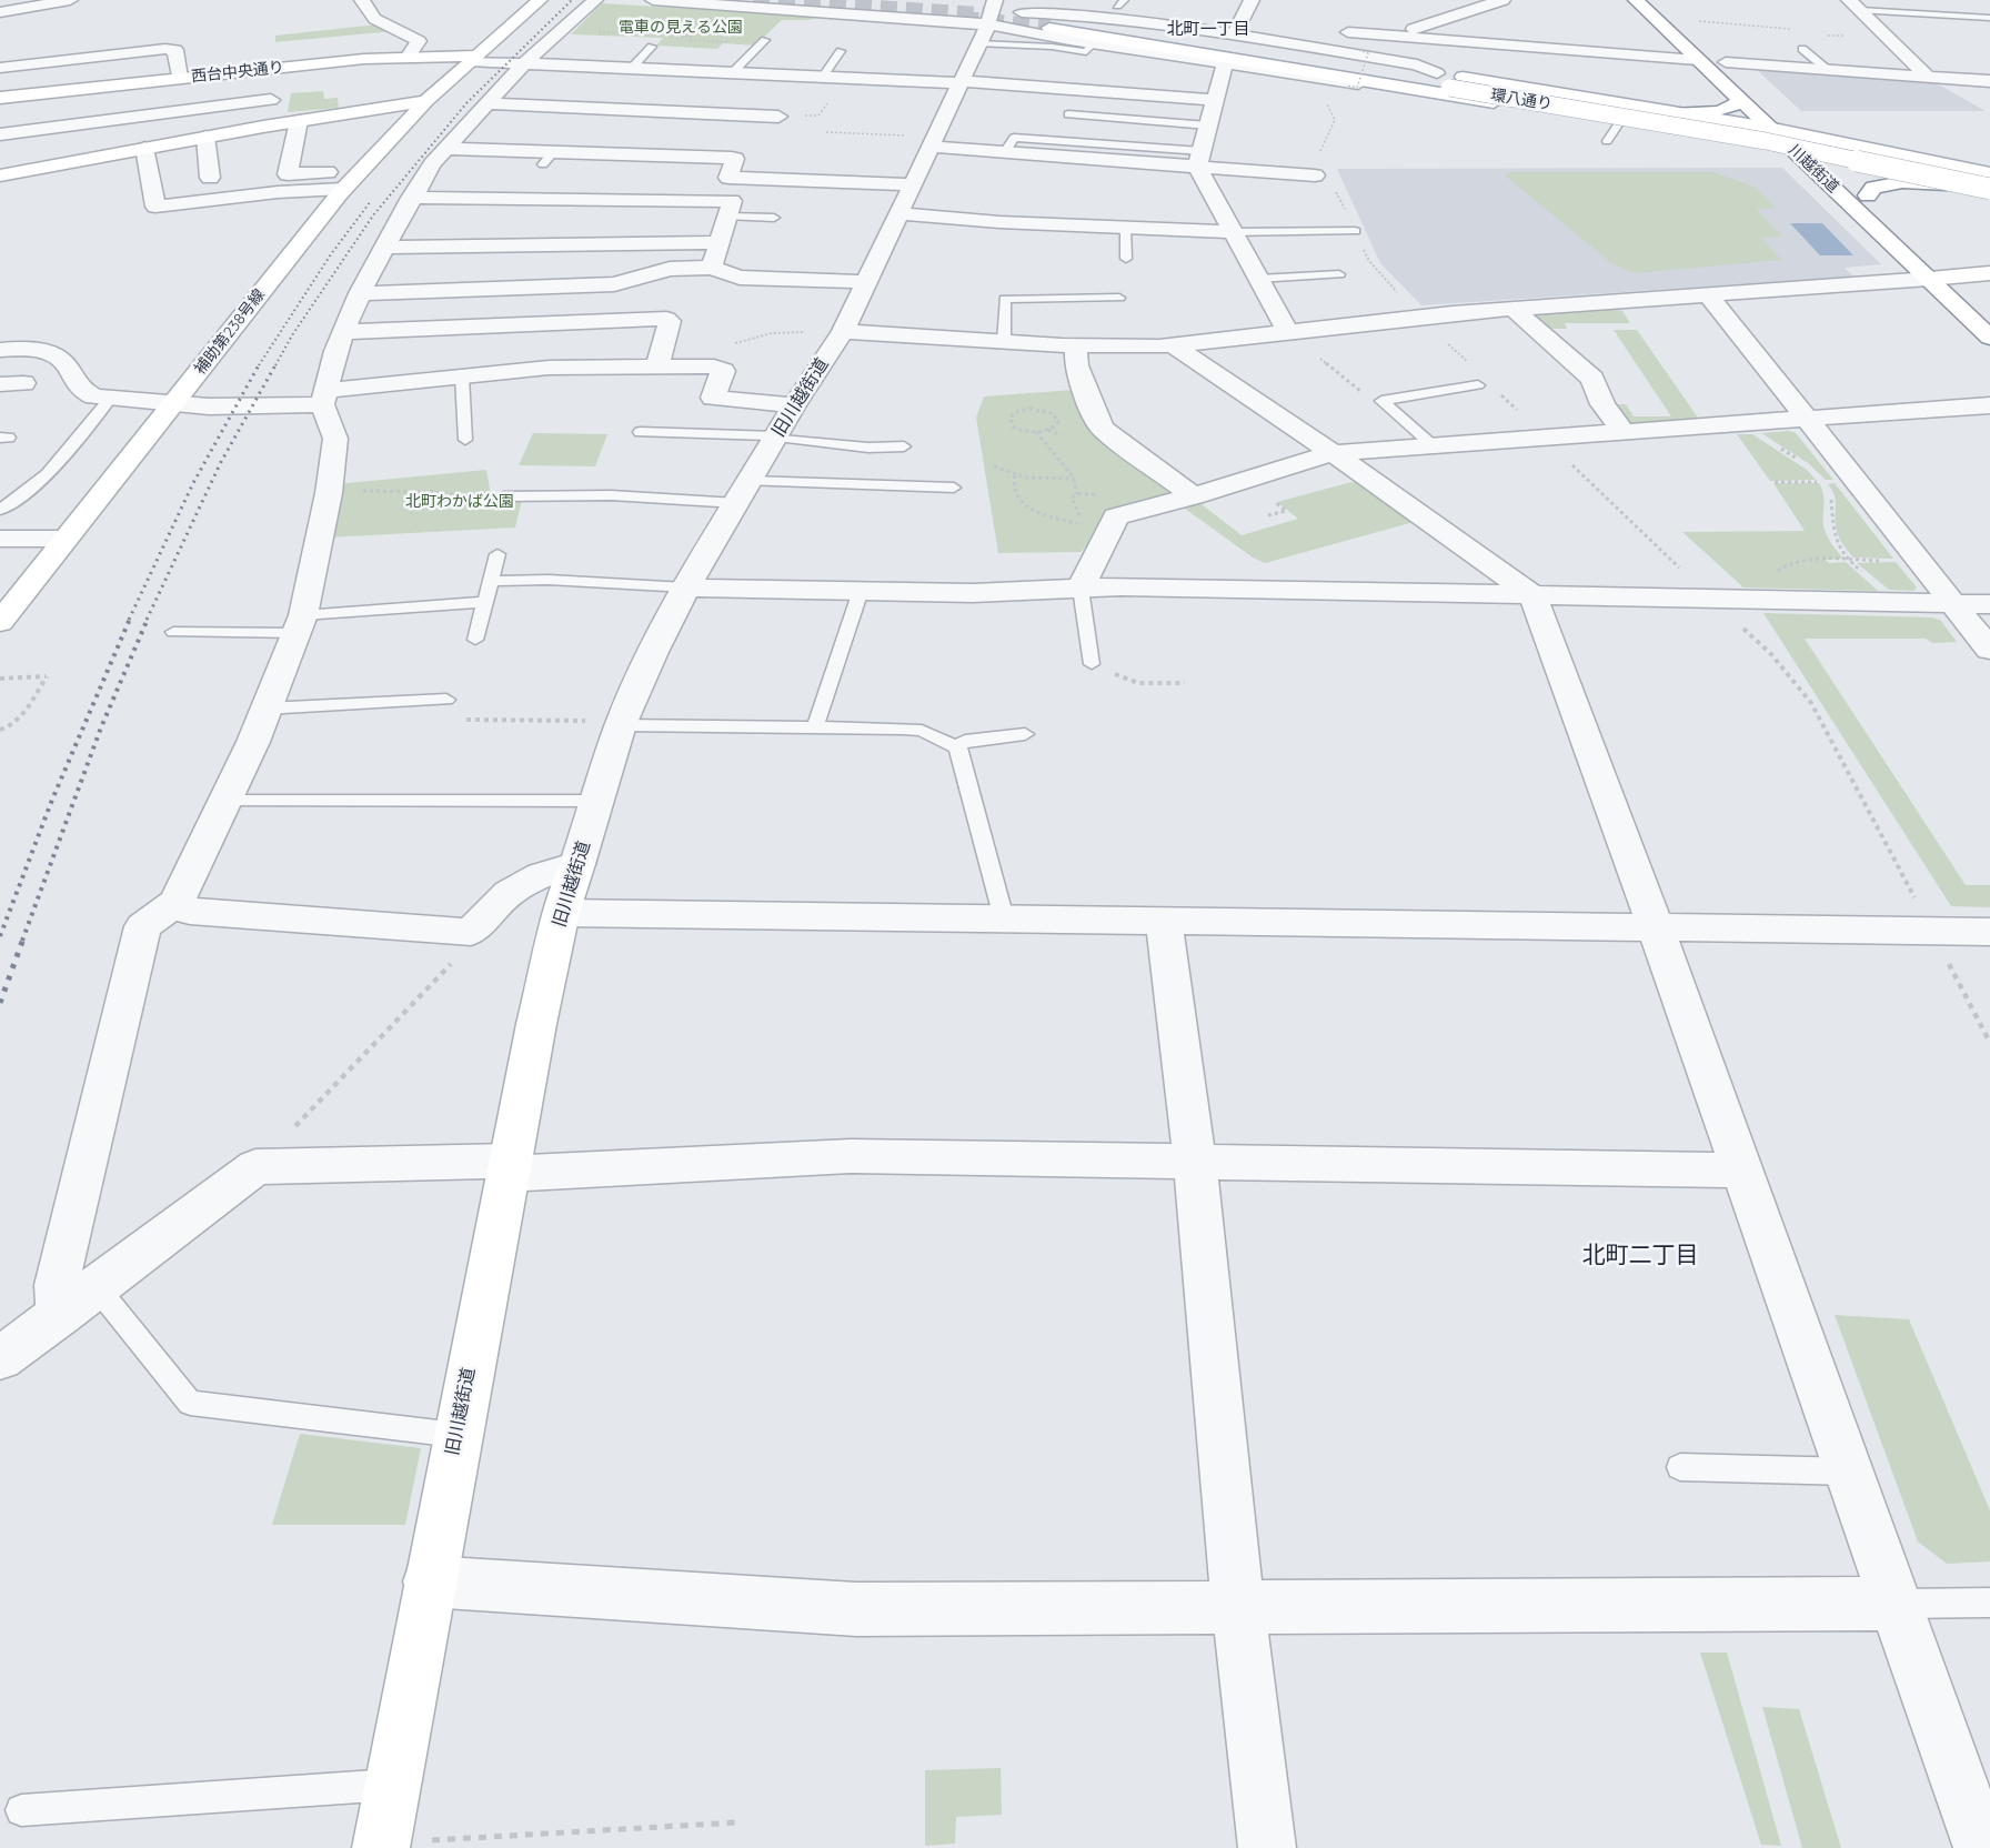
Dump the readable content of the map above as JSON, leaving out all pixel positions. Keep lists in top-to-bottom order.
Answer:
{
  "streets": {
    "main road": [
      "西台中央通り",
      "環八通り",
      "川越街道",
      "補助第238号線",
      "旧川越街道"
    ]
  },
  "crossings": [
    ["西台中央通り", "補助第238号線"]
  ],
  "districts": ["北町一丁目", "北町二丁目"],
  "parks": ["電車の見える公園", "北町わかば公園"]
}
